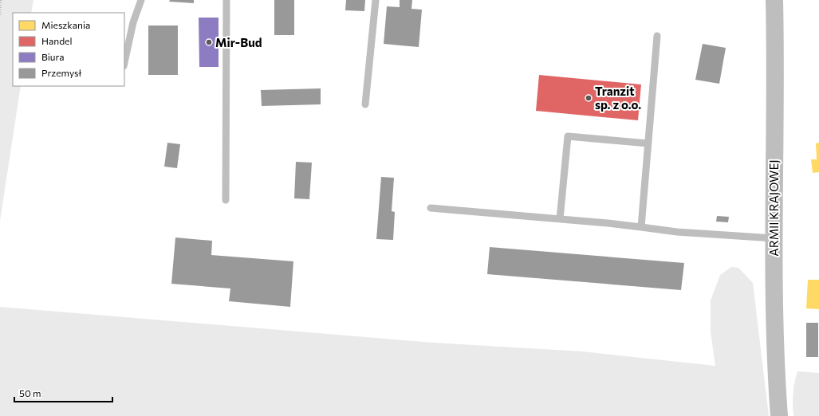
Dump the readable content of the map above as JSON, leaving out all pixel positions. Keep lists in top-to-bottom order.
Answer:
{
  "streets": {
    "street": ["ARMII KRAJOWEJ"]
  },
  "places": ["Mir-Bud", "Tranzit sp. z o.o."],
  "legend": [
    "Mieszkania",
    "Handel",
    "Biura",
    "Przemysł"
  ],
  "scale_bar": "50 m"
}
